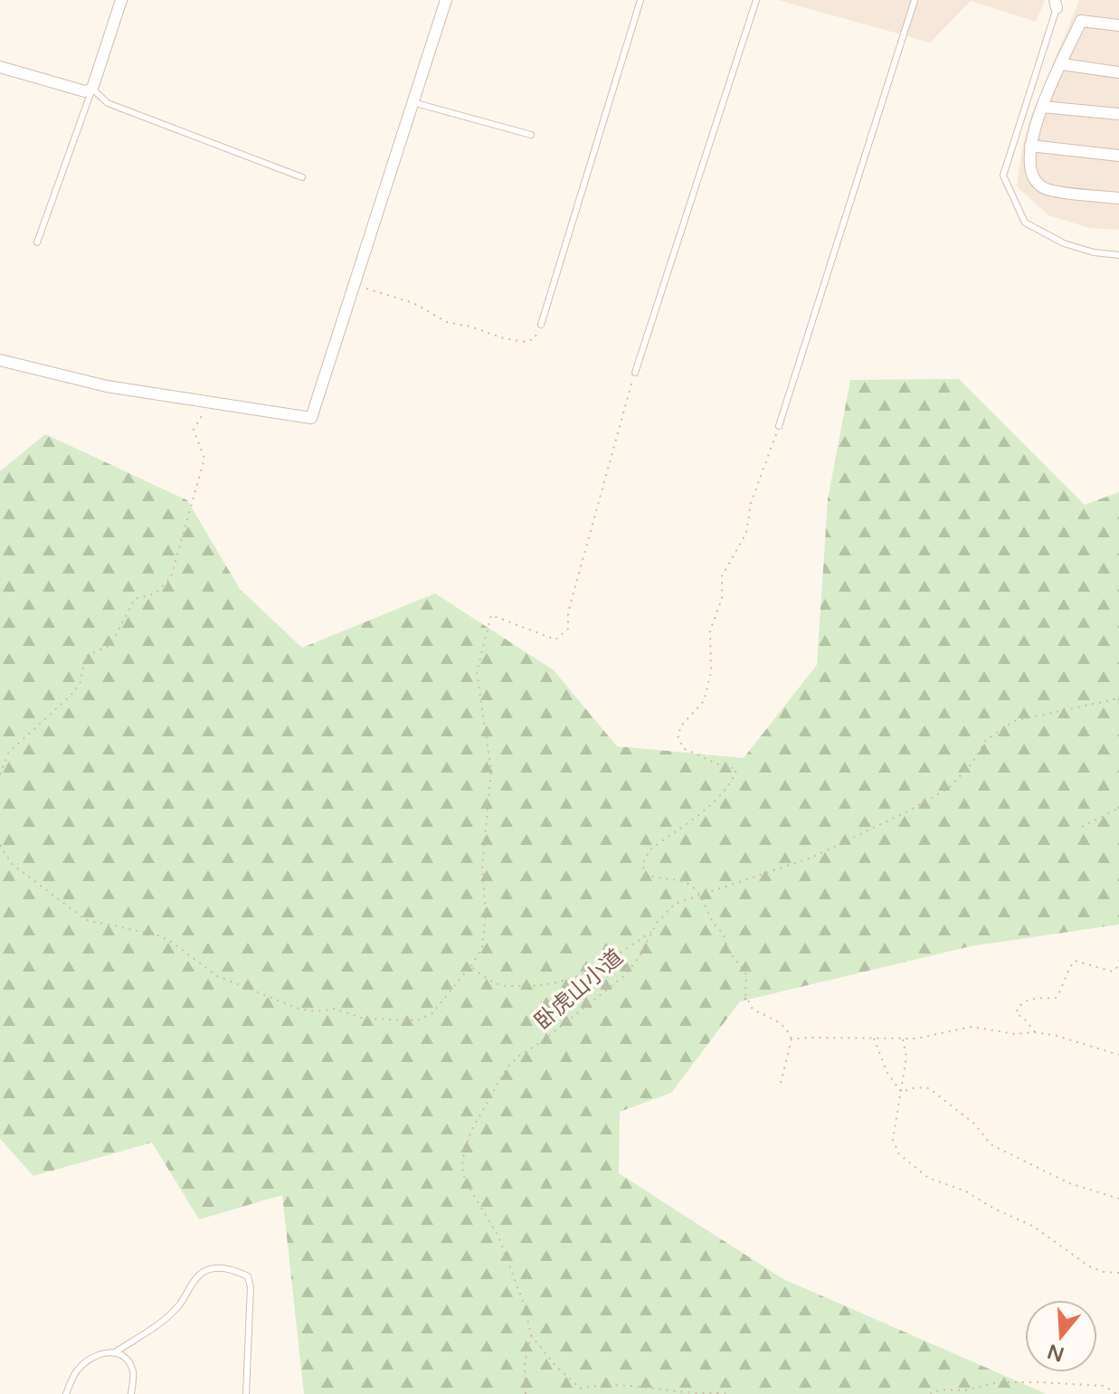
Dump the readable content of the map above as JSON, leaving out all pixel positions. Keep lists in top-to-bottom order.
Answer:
{
  "streets": {
    "path": ["卧虎山小道"]
  },
  "north": "bottom"
}
